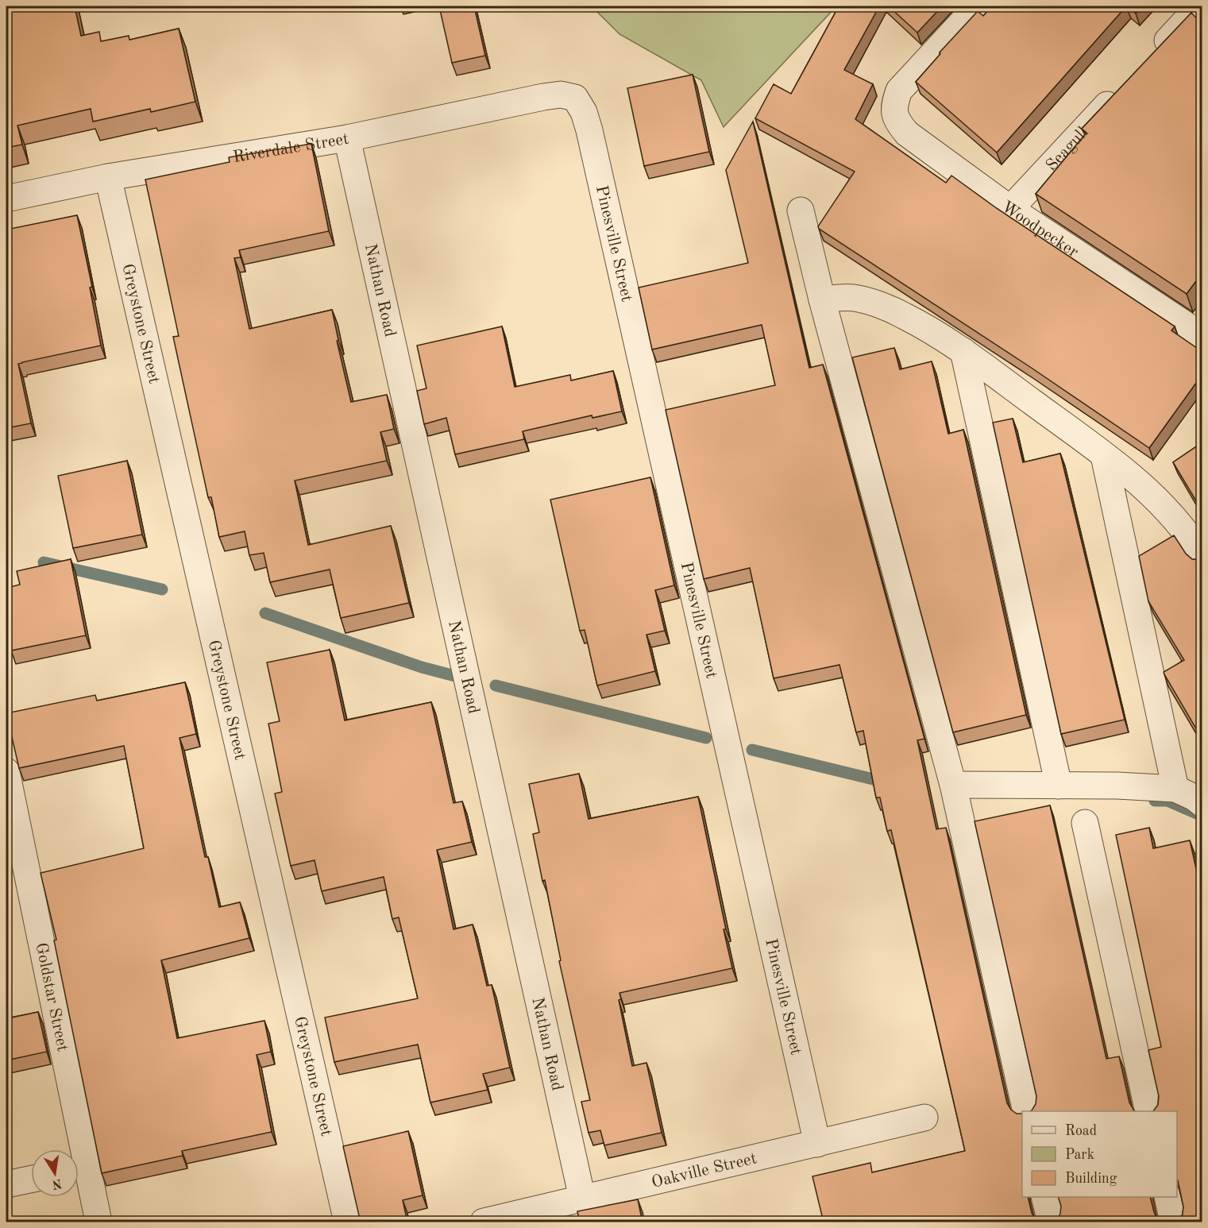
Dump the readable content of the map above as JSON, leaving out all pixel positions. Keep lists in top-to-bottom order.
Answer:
{
  "streets": {
    "street": [
      "Riverdale Street",
      "Seagull",
      "Woodpecker",
      "Pinesville Street",
      "Nathan Road",
      "Greystone Street",
      "Goldstar Street",
      "Oakville Street"
    ]
  },
  "crossings": [
    ["Riverdale Street", "Pinesville Street"],
    ["Riverdale Street", "Nathan Road"],
    ["Riverdale Street", "Greystone Street"],
    ["Seagull", "Woodpecker"],
    ["Pinesville Street", "Oakville Street"],
    ["Nathan Road", "Oakville Street"]
  ],
  "legend": ["Road", "Park", "Building"],
  "north": "bottom"
}
